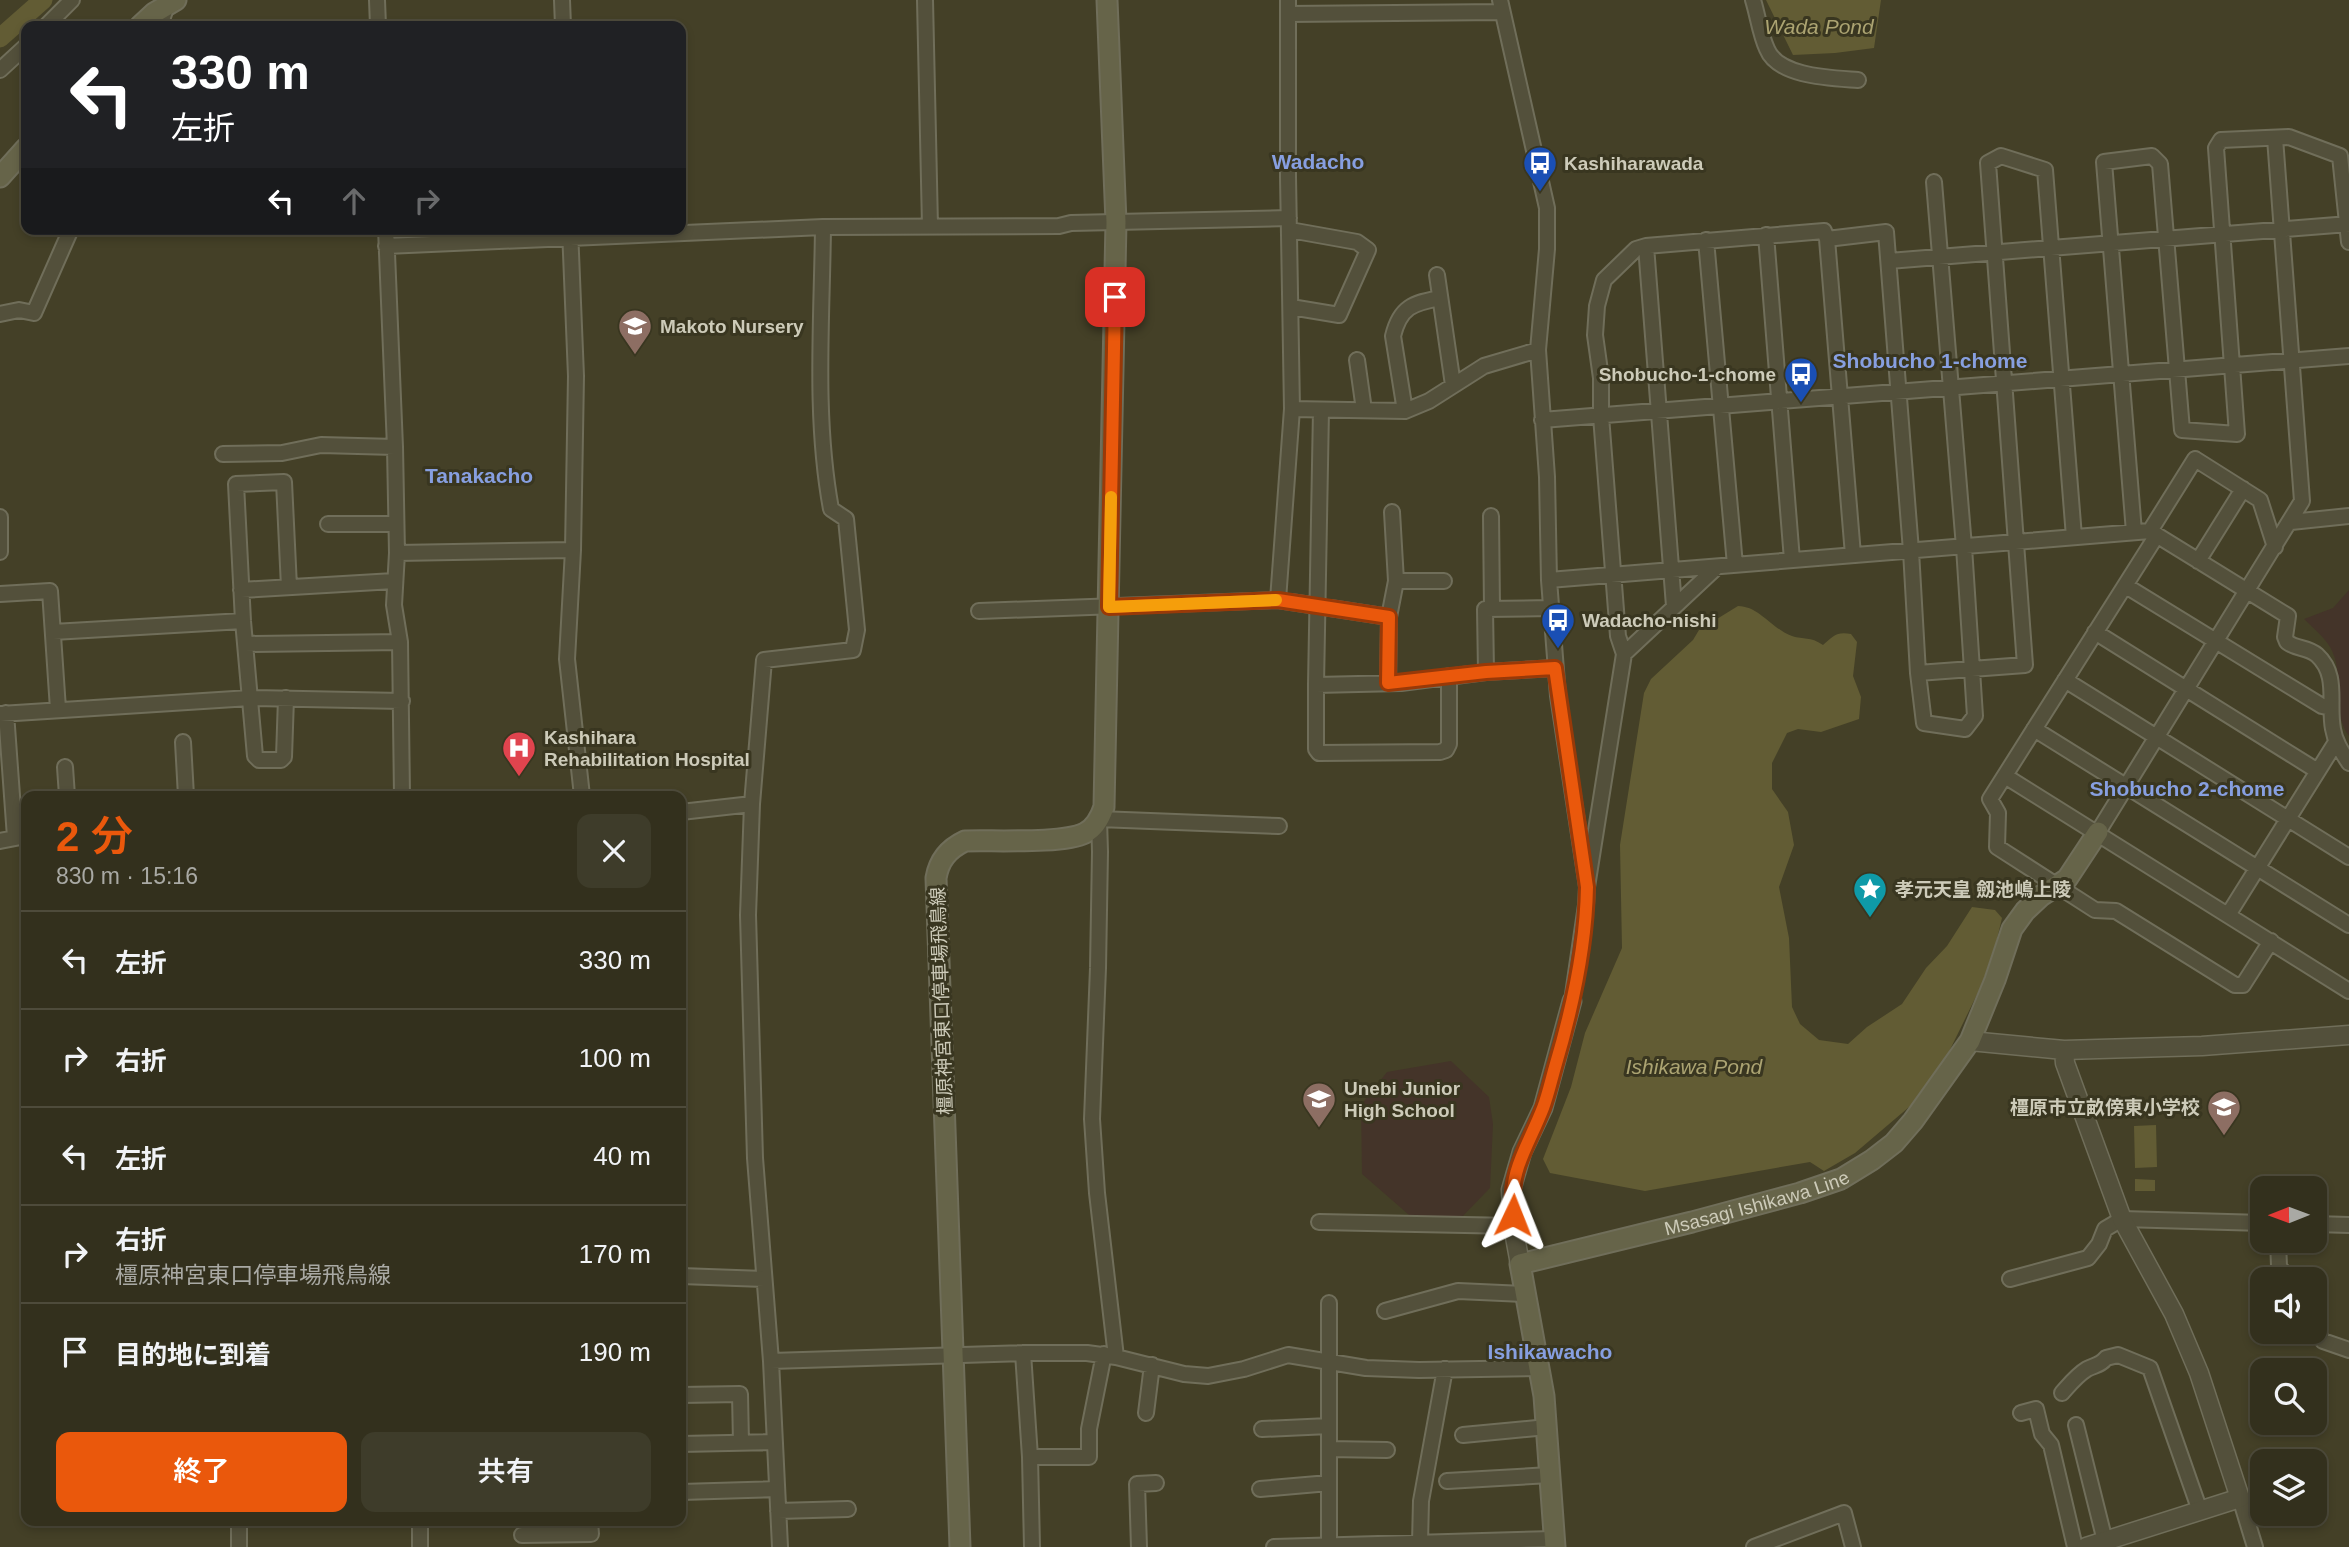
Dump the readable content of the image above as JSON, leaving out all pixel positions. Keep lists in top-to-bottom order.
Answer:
{
  "streets": {
    "main road": ["橿原神宮東口停車場飛鳥線", "Msasagi Ishikawa Line"]
  },
  "districts": [
    "Wadacho",
    "Shobucho 1-chome",
    "Tanakacho",
    "Shobucho 2-chome",
    "Ishikawacho"
  ],
  "water": ["Wada Pond", "Ishikawa Pond"],
  "places": {
    "bus stop": ["Kashiharawada", "Shobucho-1-chome", "Wadacho-nishi"],
    "school or university": ["Makoto Nursery", "Unebi Junior High School", "橿原市立畝傍東小学校"],
    "hospital": ["Kashihara Rehabilitation Hospital"],
    "place": ["孝元天皇 劔池嶋上陵"]
  },
  "north": "left",
  "page": {
    "turn": ["330 m", "左折"],
    "heading": ["2 分", "830 m · 15:16"],
    "list": [
      {
        "name": "左折",
        "value": "330 m"
      },
      {
        "name": "右折",
        "value": "100 m"
      },
      {
        "name": "左折",
        "value": "40 m"
      },
      {
        "name": "右折",
        "note": "橿原神宮東口停車場飛鳥線",
        "value": "170 m"
      },
      {
        "name": "目的地に到着",
        "value": "190 m"
      }
    ],
    "buttons": ["終了", "共有"]
  }
}
